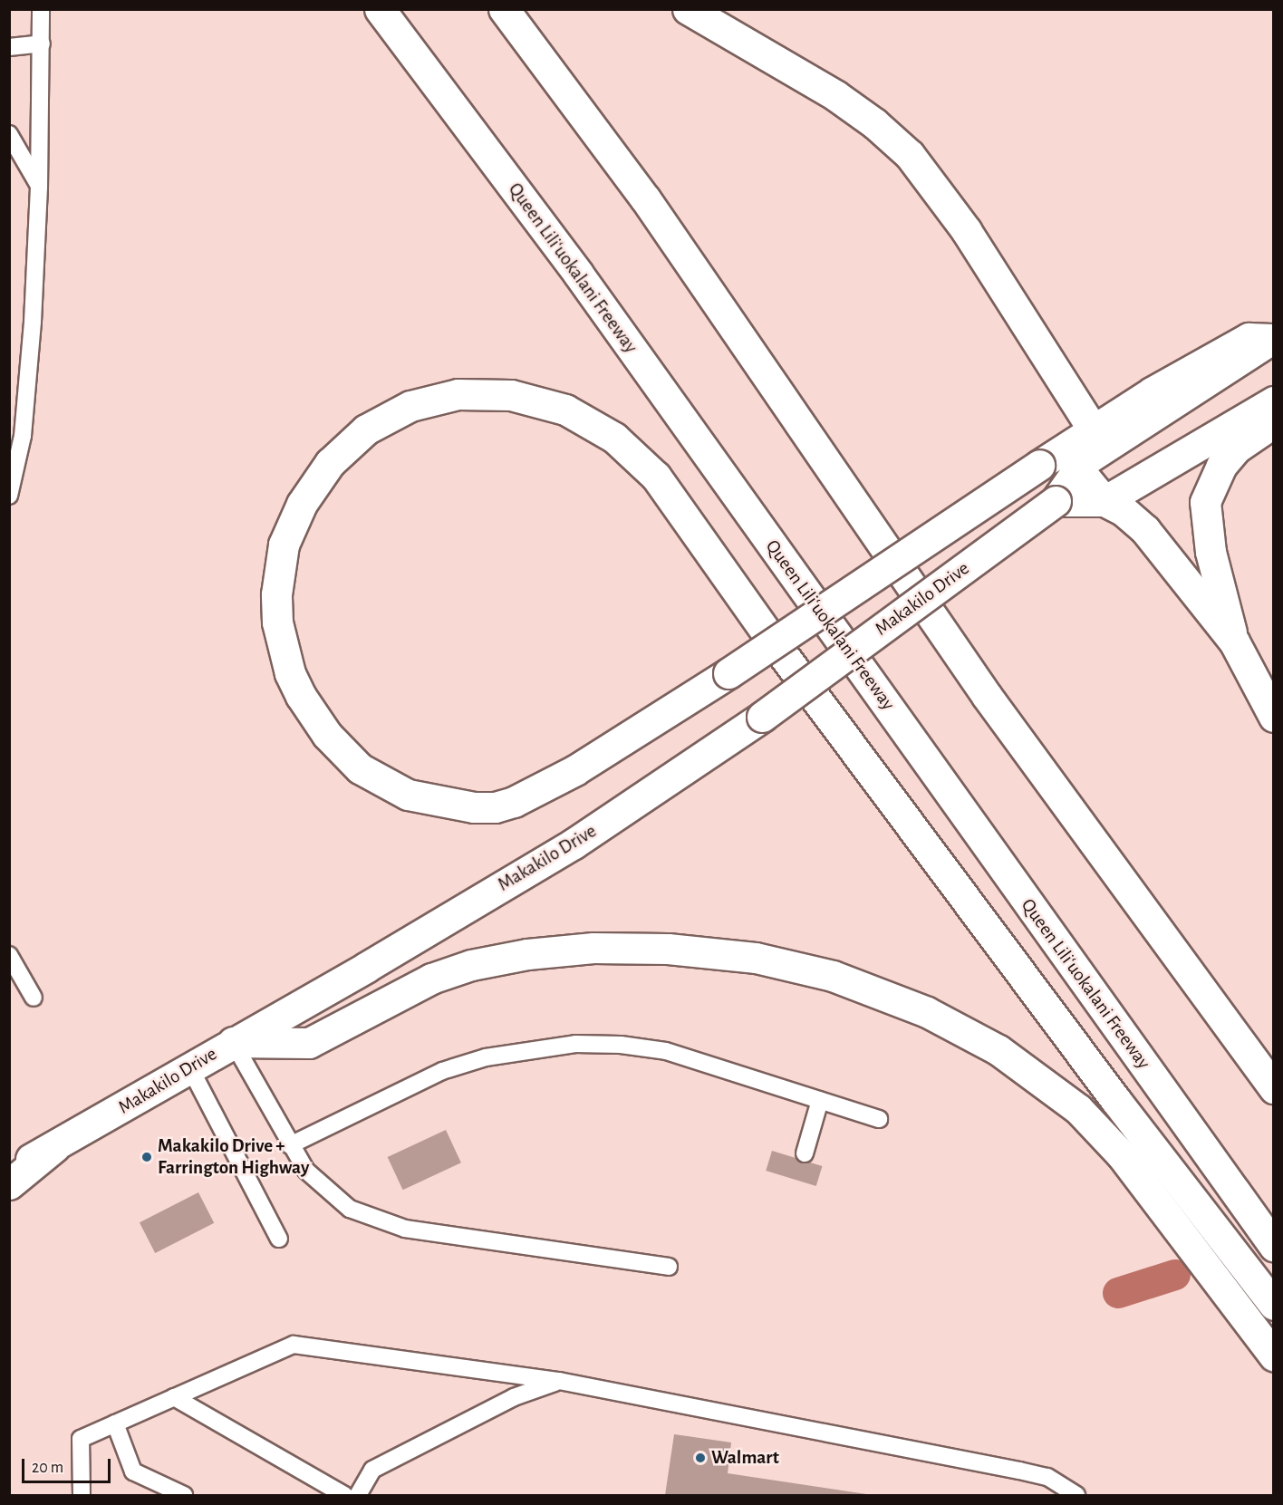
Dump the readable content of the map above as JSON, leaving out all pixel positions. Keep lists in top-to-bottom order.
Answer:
{
  "streets": {
    "main road": ["Queen Liliʻuokalani Freeway", "Makakilo Drive"]
  },
  "places": ["Makakilo Drive + Farrington Highway", "Walmart"],
  "scale_bar": "20 m"
}
